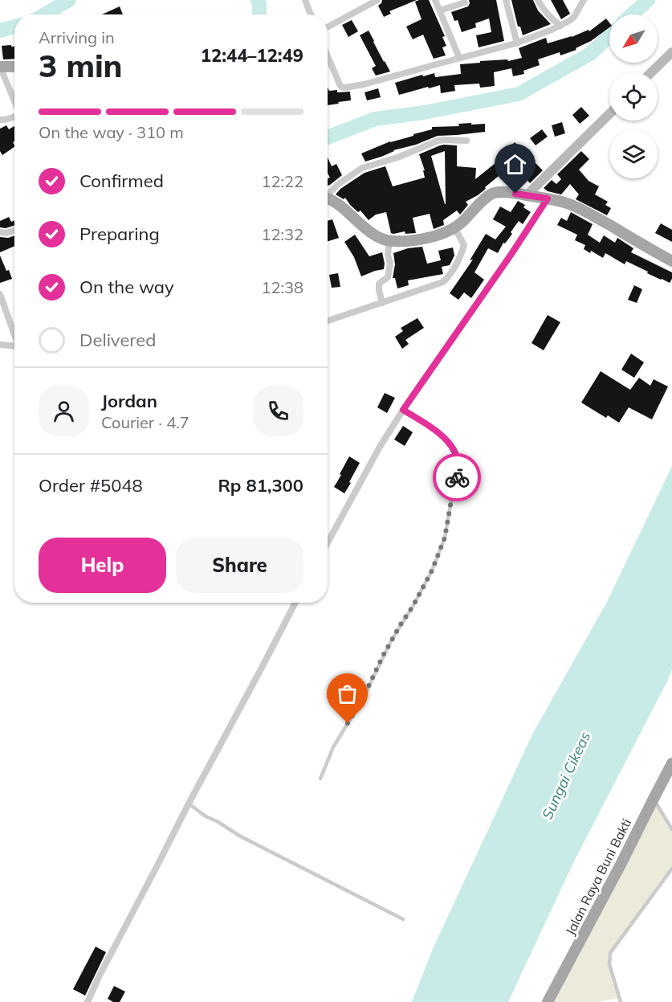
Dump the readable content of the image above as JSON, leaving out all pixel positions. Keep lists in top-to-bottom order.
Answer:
{
  "streets": {
    "main road": ["Jalan Raya Buni Bakti"]
  },
  "water": ["Sungai Cikeas"],
  "north": "bottom left",
  "page": {
    "heading": ["3 min", "Arriving in", "12:44–12:49"],
    "panel": [
      "Jordan",
      "Courier · 4.7",
      "Order #5048",
      "Rp 81,300"
    ],
    "bar": "On the way · 310 m",
    "list": [
      ["Confirmed", "12:22"],
      ["Preparing", "12:32"],
      ["On the way", "12:38"],
      "Delivered"
    ],
    "buttons": ["Help", "Share"]
  }
}
